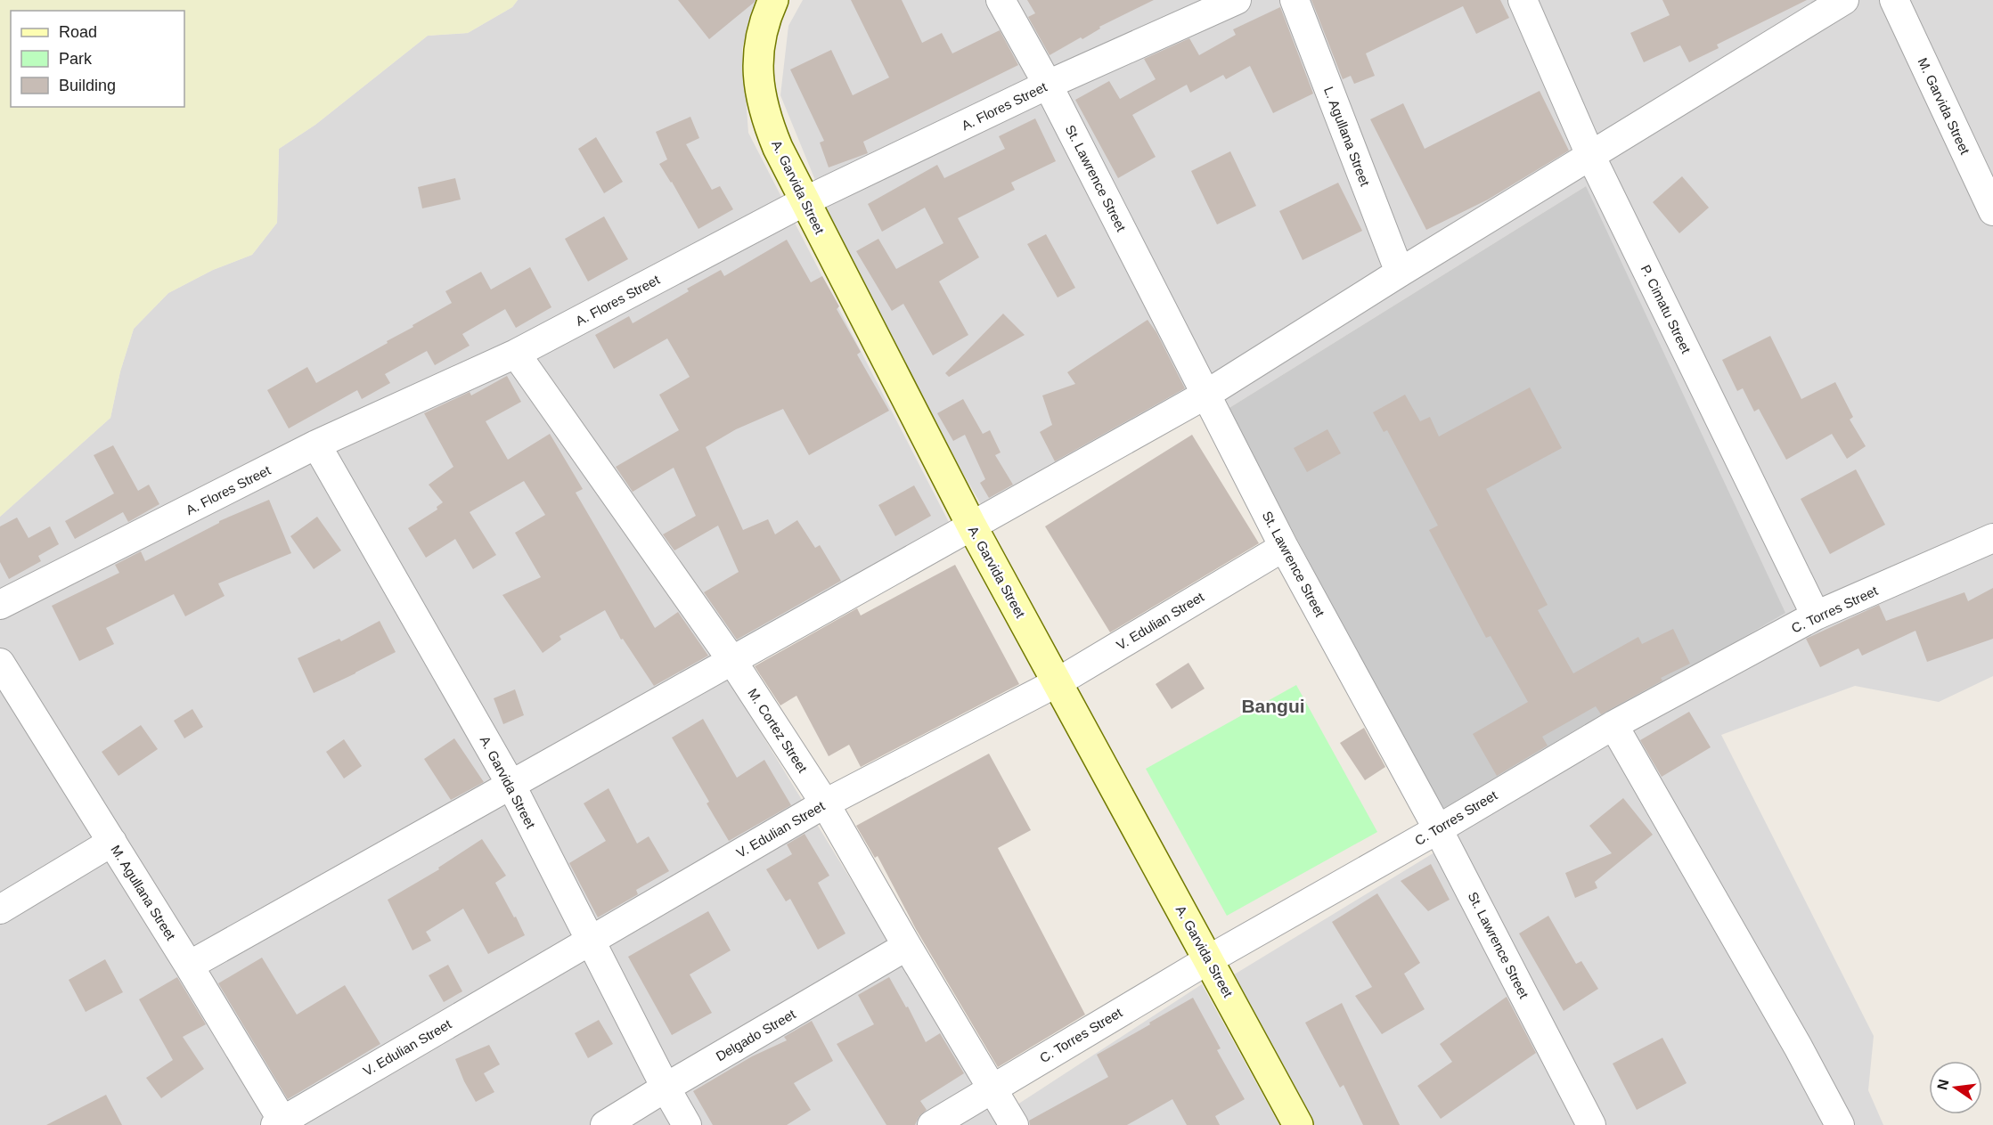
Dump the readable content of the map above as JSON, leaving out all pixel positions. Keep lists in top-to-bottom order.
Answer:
{
  "streets": {
    "main road": ["A. Garvida Street"],
    "street": [
      "A. Flores Street",
      "M. Garvida Street",
      "L. Agullana Street",
      "St. Lawrence Street",
      "P. Cimatu Street",
      "C. Torres Street",
      "V. Edulian Street",
      "M. Cortez Street",
      "M. Agullana Street",
      "Delgado Street"
    ]
  },
  "crossings": [
    ["A. Flores Street", "St. Lawrence Street"],
    ["A. Flores Street", "A. Garvida Street"],
    ["A. Flores Street", "M. Cortez Street"],
    ["St. Lawrence Street", "C. Torres Street"],
    ["St. Lawrence Street", "V. Edulian Street"],
    ["A. Garvida Street", "C. Torres Street"],
    ["A. Garvida Street", "V. Edulian Street"],
    ["A. Garvida Street", "Delgado Street"],
    ["P. Cimatu Street", "C. Torres Street"],
    ["C. Torres Street", "M. Cortez Street"],
    ["V. Edulian Street", "M. Cortez Street"],
    ["V. Edulian Street", "M. Agullana Street"],
    ["M. Cortez Street", "Delgado Street"]
  ],
  "districts": ["Bangui"],
  "legend": ["Road", "Park", "Building"],
  "north": "left"
}
